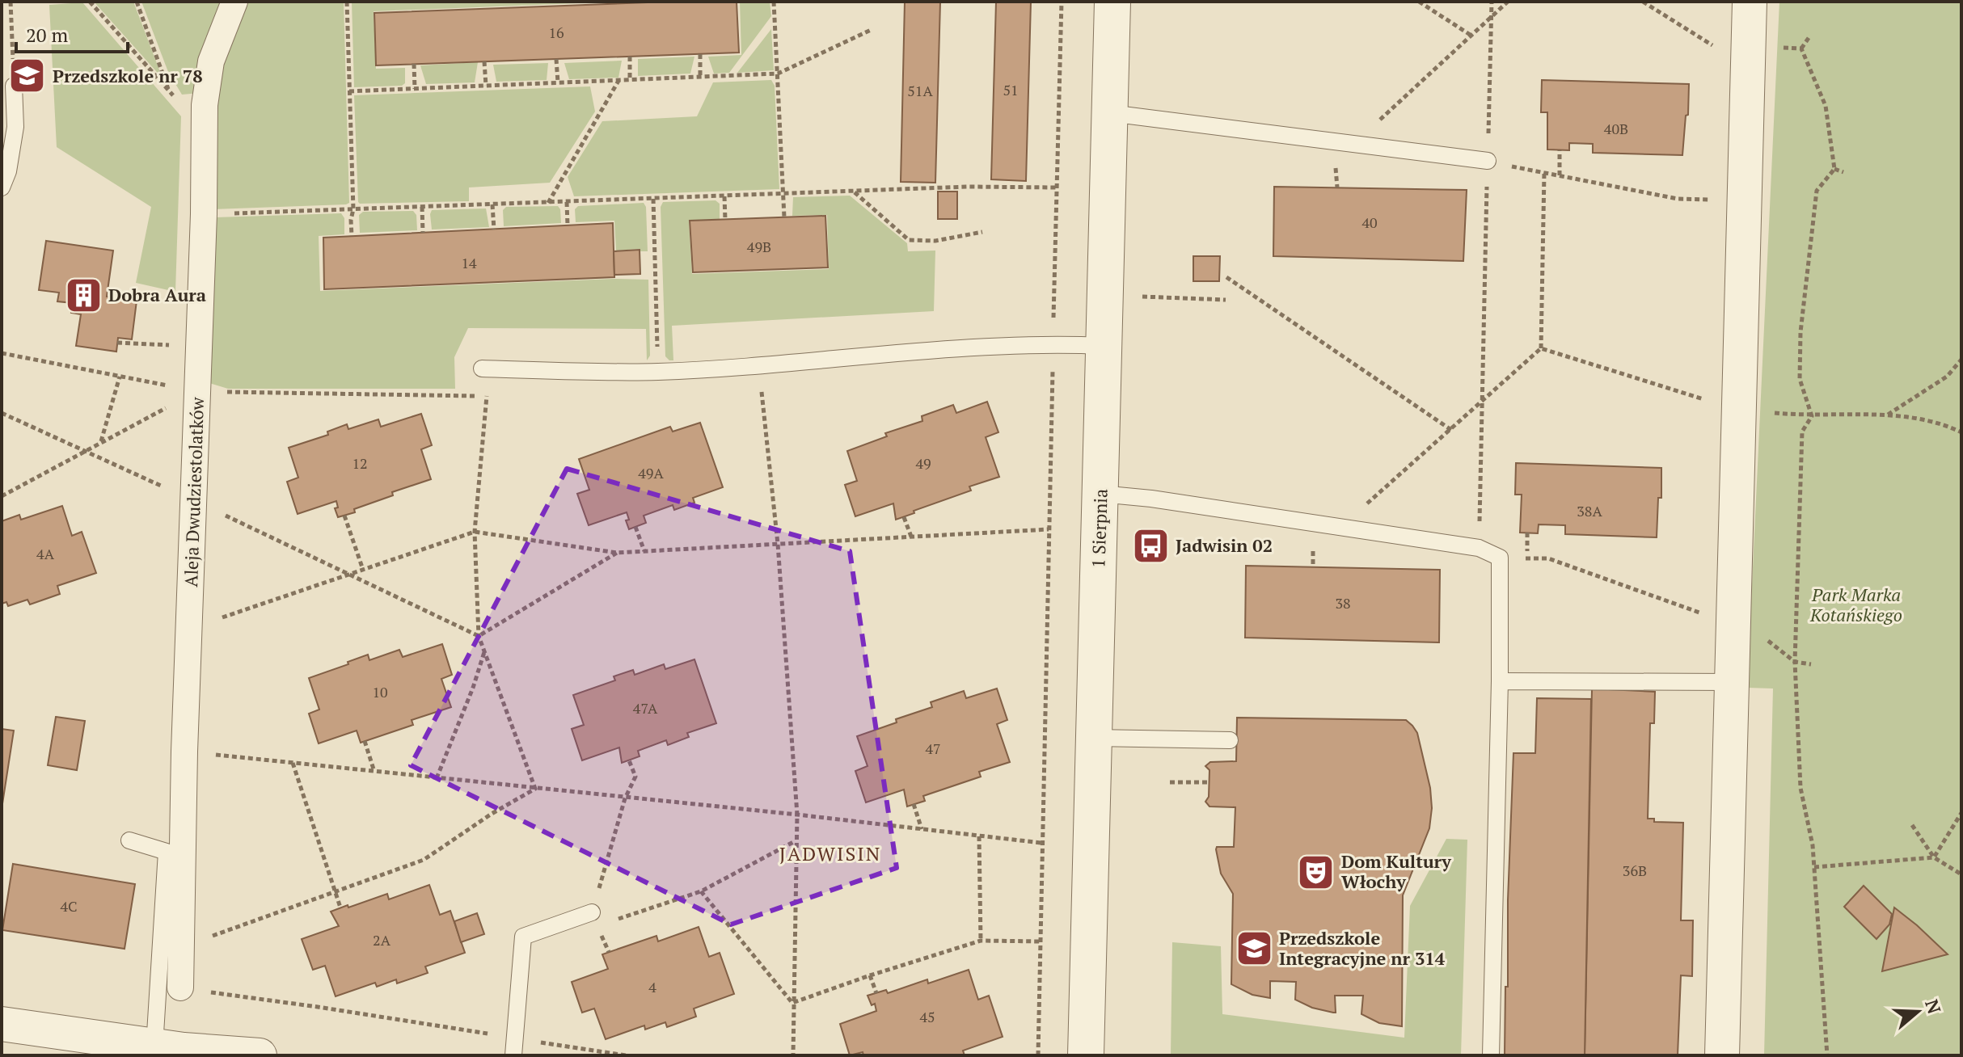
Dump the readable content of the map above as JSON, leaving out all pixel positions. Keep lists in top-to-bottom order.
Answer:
{
  "streets": {
    "street": ["Aleja Dwudziestolatków", "1 Sierpnia"]
  },
  "districts": ["JADWISIN"],
  "parks": ["Park Marka Kotańskiego"],
  "places": {
    "school or university": ["Przedszkole nr 78", "Przedszkole Integracyjne nr 314"],
    "building": ["Dobra Aura"],
    "bus stop": ["Jadwisin 02"],
    "theatre": ["Dom Kultury Włochy"]
  },
  "house_numbers": [
    "16",
    "51",
    "51A",
    "40B",
    "40",
    "49B",
    "14",
    "12",
    "49",
    "49A",
    "38A",
    "4A",
    "38",
    "10",
    "47A",
    "47",
    "36B",
    "4C",
    "2A",
    "4",
    "45"
  ],
  "scale_bar": "20 m",
  "north": "right"
}
